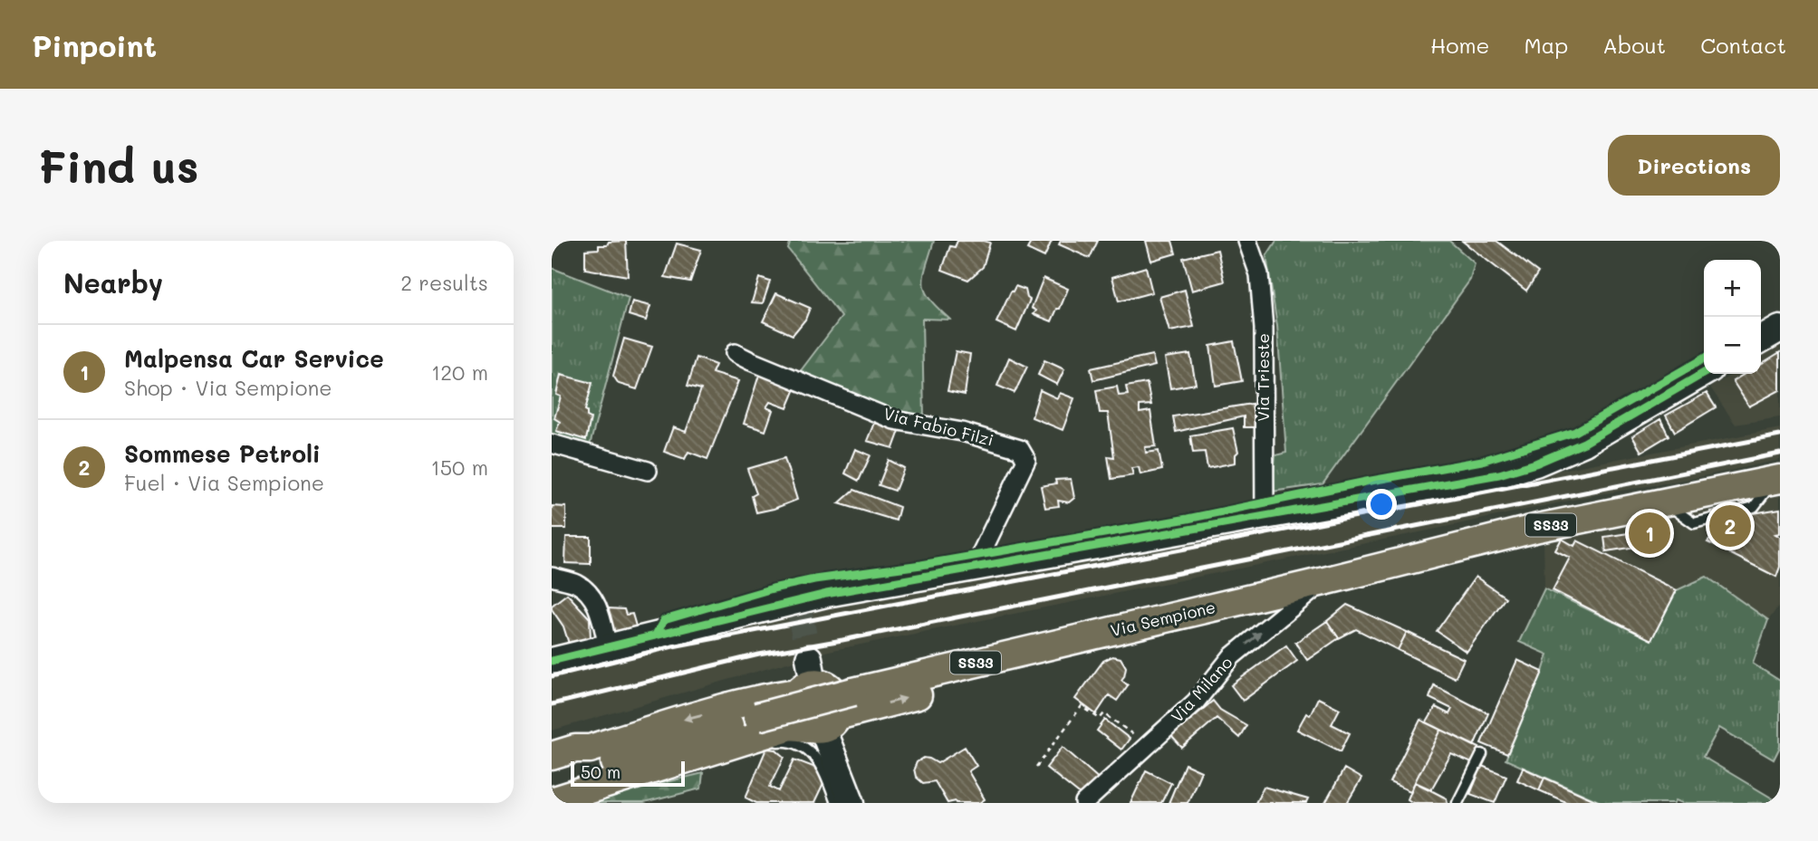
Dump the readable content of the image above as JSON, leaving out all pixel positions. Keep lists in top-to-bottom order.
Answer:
{
  "streets": {
    "main road": ["SS33", "Via Sempione"],
    "street": ["Via Trieste", "Via Fabio Filzi", "Via Milano"]
  },
  "crossings": [
    ["Via Sempione", "Via Milano"]
  ],
  "one_way": ["Via Milano"],
  "scale_bar": "50 m",
  "page": {
    "header": "Pinpoint",
    "nav": [
      "Home",
      "Map",
      "About",
      "Contact"
    ],
    "buttons": "Directions",
    "title": "Find us",
    "heading": ["Nearby", "2 results"],
    "map_buttons": ["+", "−"],
    "list": [
      {
        "mark": "1",
        "name": "Malpensa Car Service",
        "note": "Shop · Via Sempione",
        "value": "120 m"
      },
      {
        "mark": "2",
        "name": "Sommese Petroli",
        "note": "Fuel · Via Sempione",
        "value": "150 m"
      }
    ],
    "pins": ["2", "1"],
    "scale": "50 m"
  }
}
